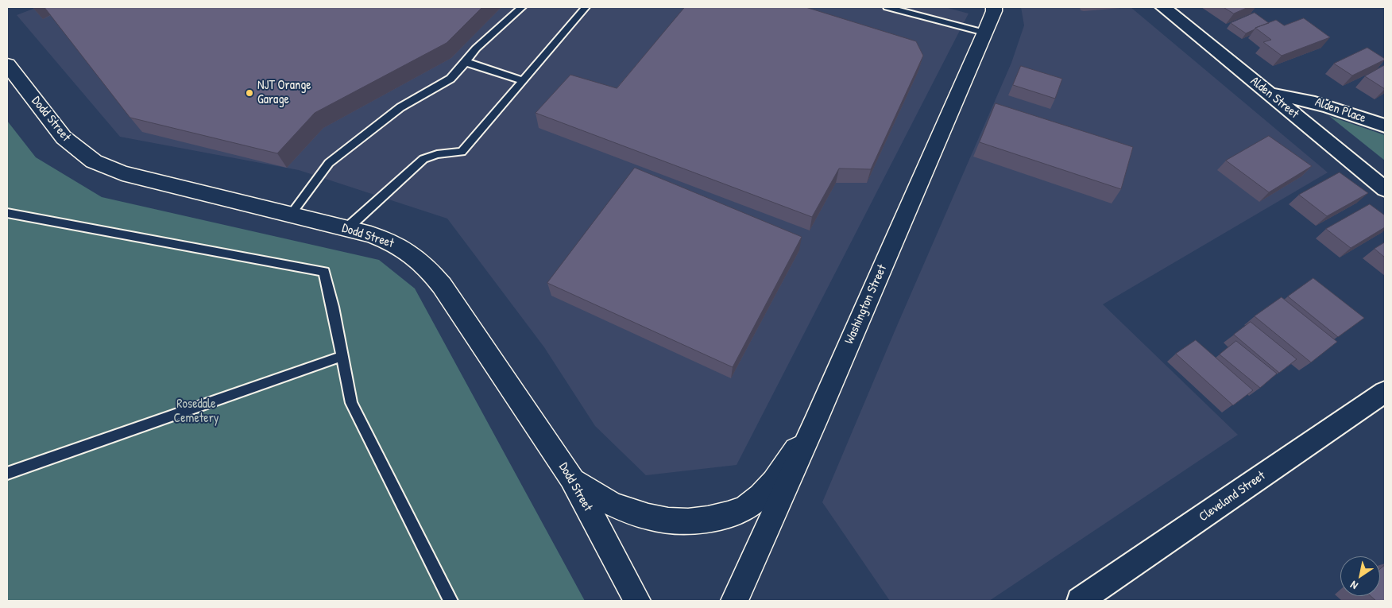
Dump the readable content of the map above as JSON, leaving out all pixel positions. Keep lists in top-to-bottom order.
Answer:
{
  "streets": {
    "street": [
      "Alden Street",
      "Alden Place",
      "Dodd Street",
      "Washington Street",
      "Cleveland Street"
    ]
  },
  "crossings": [
    ["Alden Street", "Alden Place"]
  ],
  "parks": ["Rosedale Cemetery"],
  "places": ["NJT Orange Garage"],
  "north": "bottom left"
}
